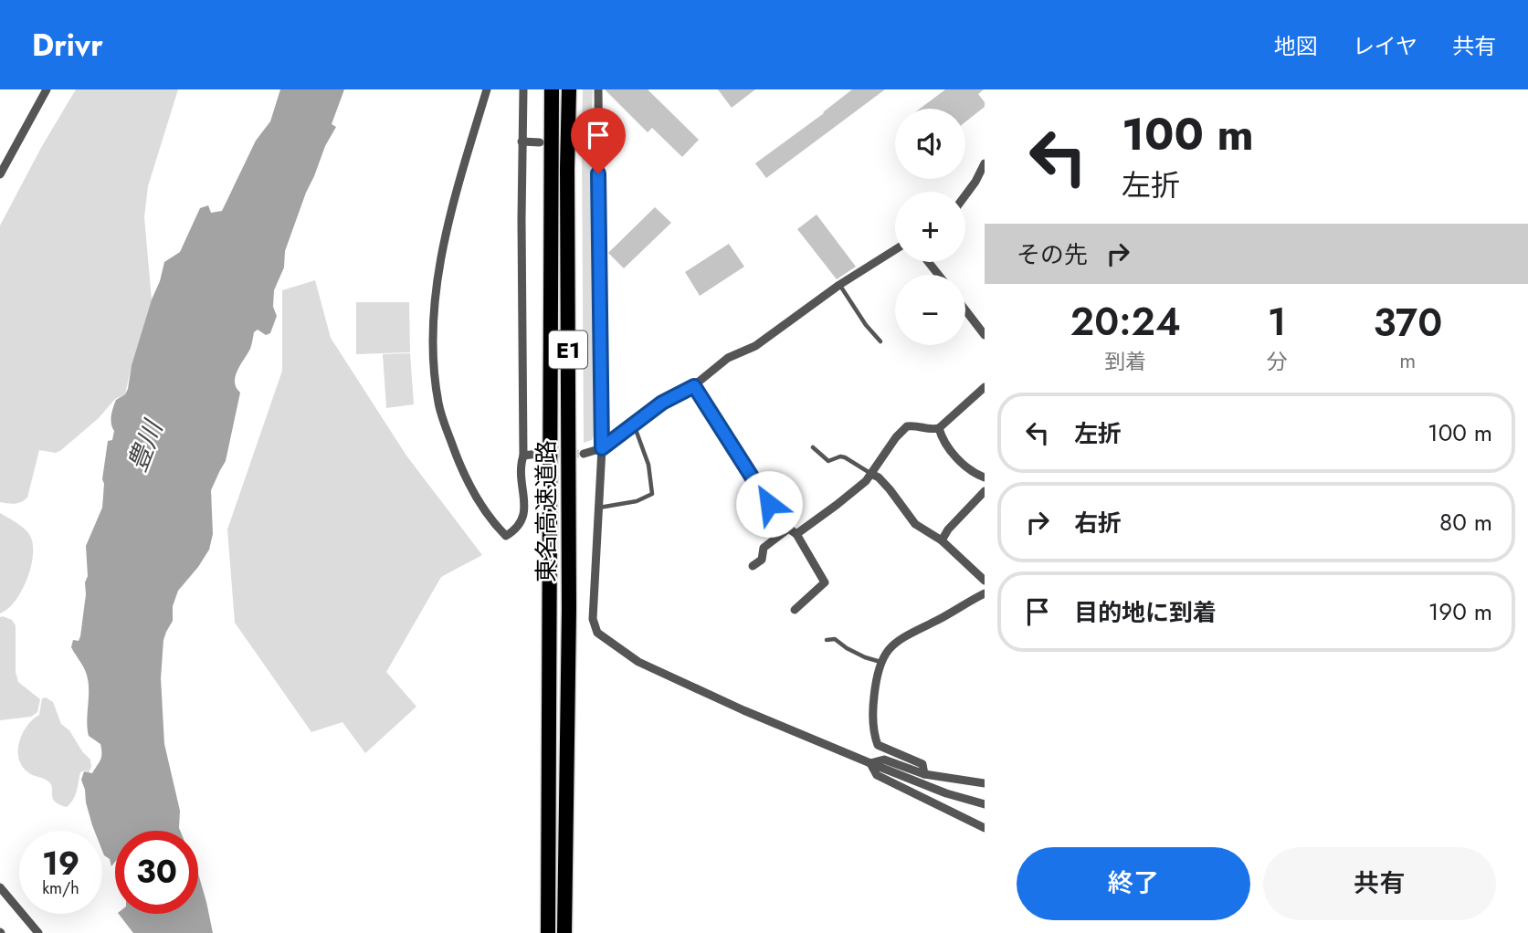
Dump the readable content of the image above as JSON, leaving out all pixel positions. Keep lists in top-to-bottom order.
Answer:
{
  "streets": {
    "highway": ["E1", "東名高速道路"]
  },
  "water": ["豊川"],
  "page": {
    "header": "Drivr",
    "nav": ["地図", "レイヤ", "共有"],
    "turn": ["100 m", "左折"],
    "map_buttons": ["+", "−"],
    "then": "その先",
    "eta": [
      "20:24",
      "到着",
      "1",
      "分",
      "370",
      "m"
    ],
    "list": [
      {
        "name": "左折",
        "value": "100 m"
      },
      {
        "name": "右折",
        "value": "80 m"
      },
      {
        "name": "目的地に到着",
        "value": "190 m"
      }
    ],
    "speed": "19 km/h",
    "limit": "30",
    "buttons": ["終了", "共有"]
  }
}
